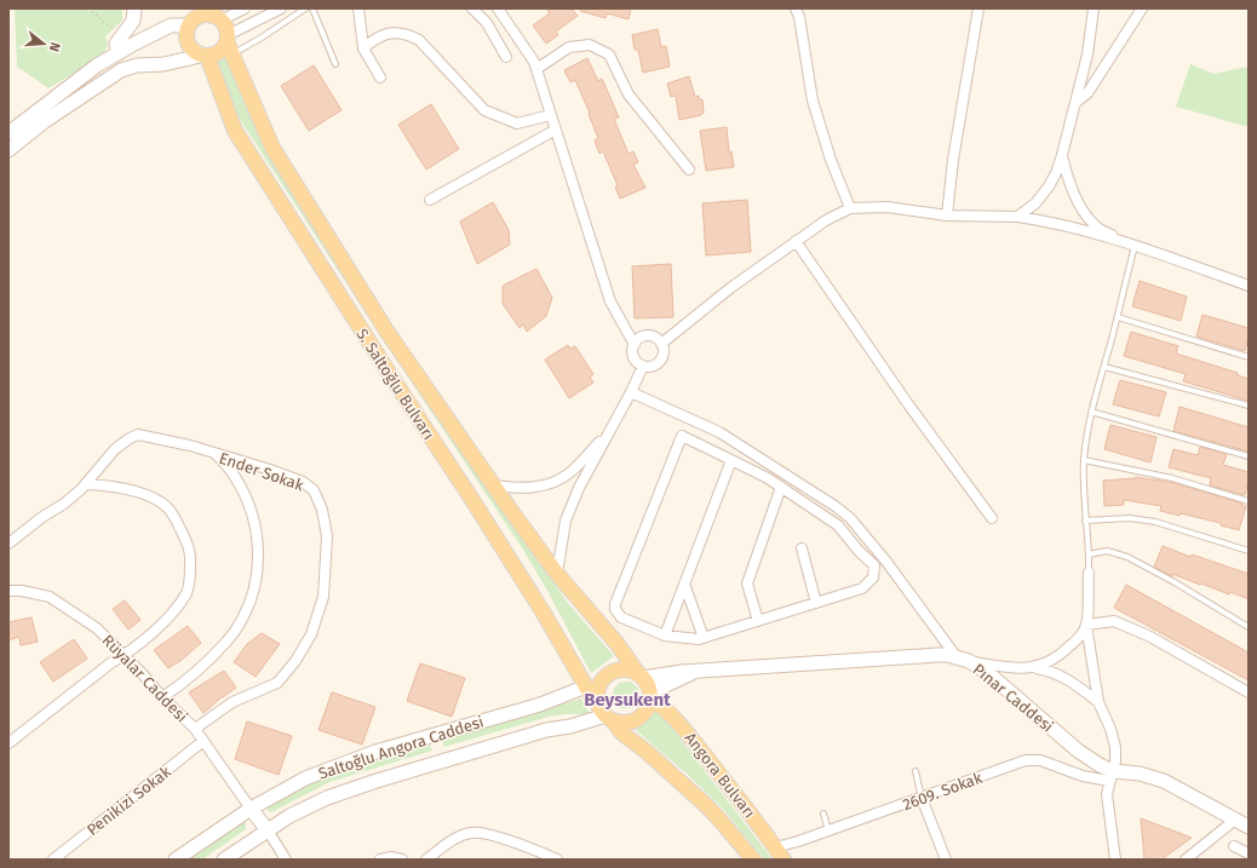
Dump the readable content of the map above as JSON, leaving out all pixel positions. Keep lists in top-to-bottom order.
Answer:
{
  "streets": {
    "main road": ["S. Saltoğlu Bulvarı", "Angora Bulvarı"],
    "street": [
      "Ender Sokak",
      "Rüyalar Caddesi",
      "Pınar Caddesi",
      "Saltoğlu Angora Caddesi",
      "2609. Sokak",
      "Penikizi Sokak"
    ]
  },
  "crossings": [
    ["S. Saltoğlu Bulvarı", "Pınar Caddesi"],
    ["S. Saltoğlu Bulvarı", "Saltoğlu Angora Caddesi"],
    ["S. Saltoğlu Bulvarı", "Angora Bulvarı"],
    ["Ender Sokak", "Rüyalar Caddesi"],
    ["Rüyalar Caddesi", "Saltoğlu Angora Caddesi"],
    ["Rüyalar Caddesi", "Penikizi Sokak"],
    ["Pınar Caddesi", "Saltoğlu Angora Caddesi"],
    ["Pınar Caddesi", "Angora Bulvarı"],
    ["Pınar Caddesi", "2609. Sokak"],
    ["Saltoğlu Angora Caddesi", "Angora Bulvarı"],
    ["Angora Bulvarı", "2609. Sokak"]
  ],
  "districts": ["Beysukent"],
  "north": "right"
}
